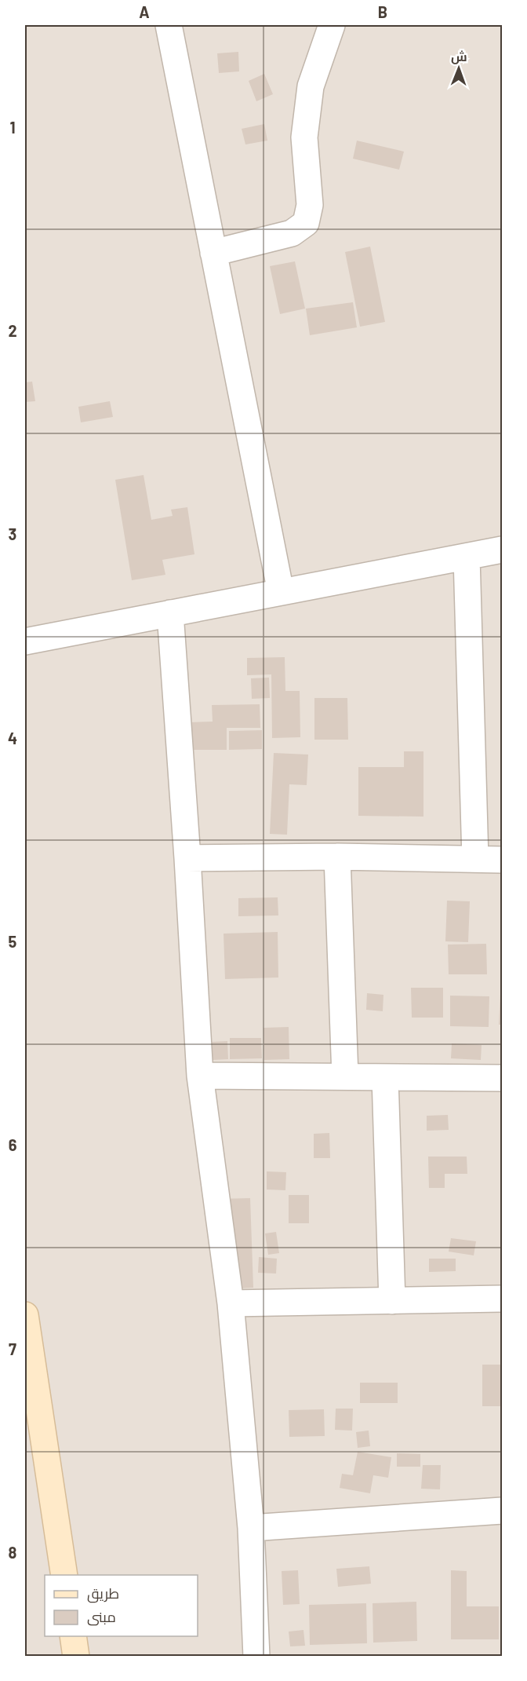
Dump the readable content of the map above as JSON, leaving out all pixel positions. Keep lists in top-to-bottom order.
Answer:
{
  "legend": ["طريق", "مبنى"],
  "north": "top",
  "grid": {
    "columns": ["A", "B"],
    "rows": [
      "1",
      "2",
      "3",
      "4",
      "5",
      "6",
      "7",
      "8"
    ]
  }
}
